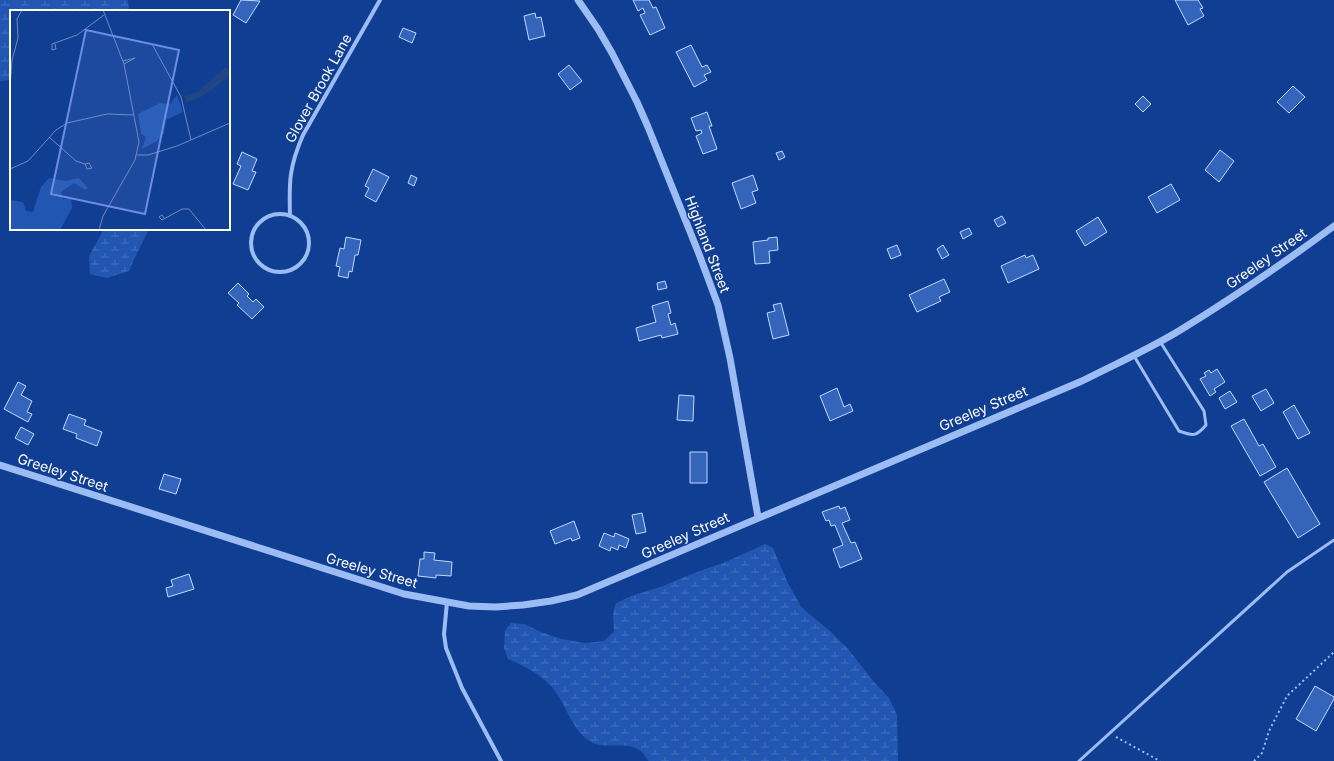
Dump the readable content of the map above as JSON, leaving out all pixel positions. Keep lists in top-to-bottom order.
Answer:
{
  "streets": {
    "street": ["Glover Brook Lane", "Highland Street", "Greeley Street"]
  },
  "crossings": [
    ["Highland Street", "Greeley Street"]
  ]
}
